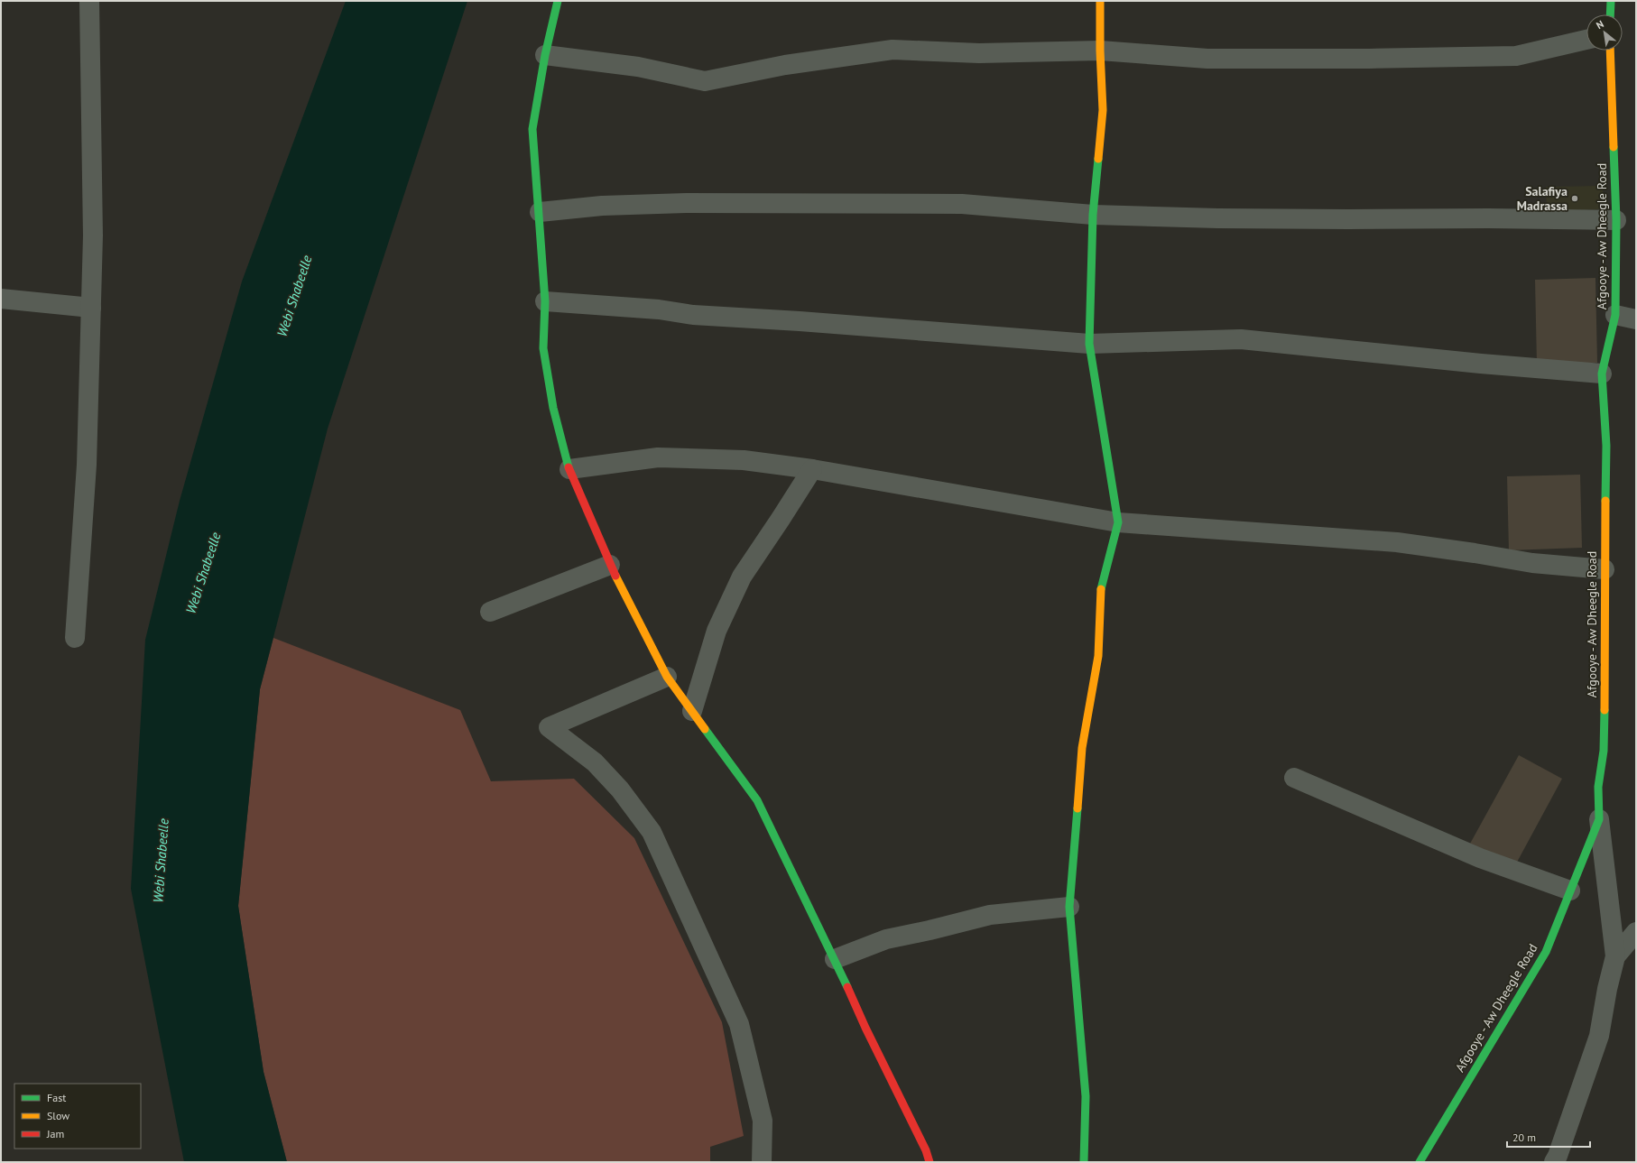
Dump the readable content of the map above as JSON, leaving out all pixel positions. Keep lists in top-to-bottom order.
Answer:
{
  "streets": {
    "street": ["Afgooye - Aw Dheegle Road"]
  },
  "water": ["Webi Shabeelle"],
  "places": ["Salafiya Madrassa"],
  "legend": ["Fast", "Slow", "Jam"],
  "scale_bar": "20 m",
  "north": "top left"
}
